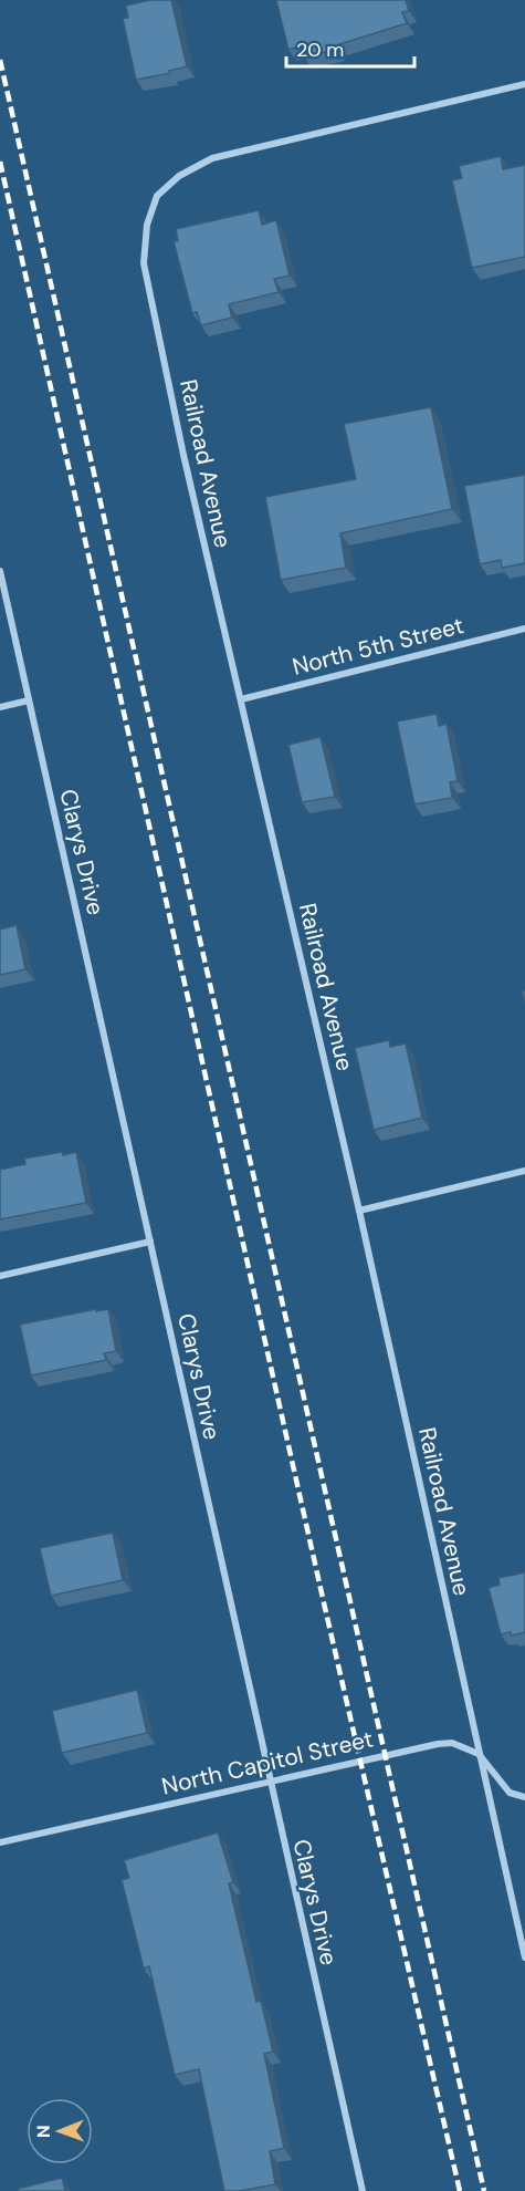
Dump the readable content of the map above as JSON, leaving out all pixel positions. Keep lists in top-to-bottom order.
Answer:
{
  "streets": {
    "street": [
      "Railroad Avenue",
      "North 5th Street",
      "Clarys Drive",
      "North Capitol Street"
    ]
  },
  "crossings": [
    ["Railroad Avenue", "North 5th Street"],
    ["Railroad Avenue", "North Capitol Street"],
    ["Clarys Drive", "North Capitol Street"]
  ],
  "scale_bar": "20 m",
  "north": "left"
}
